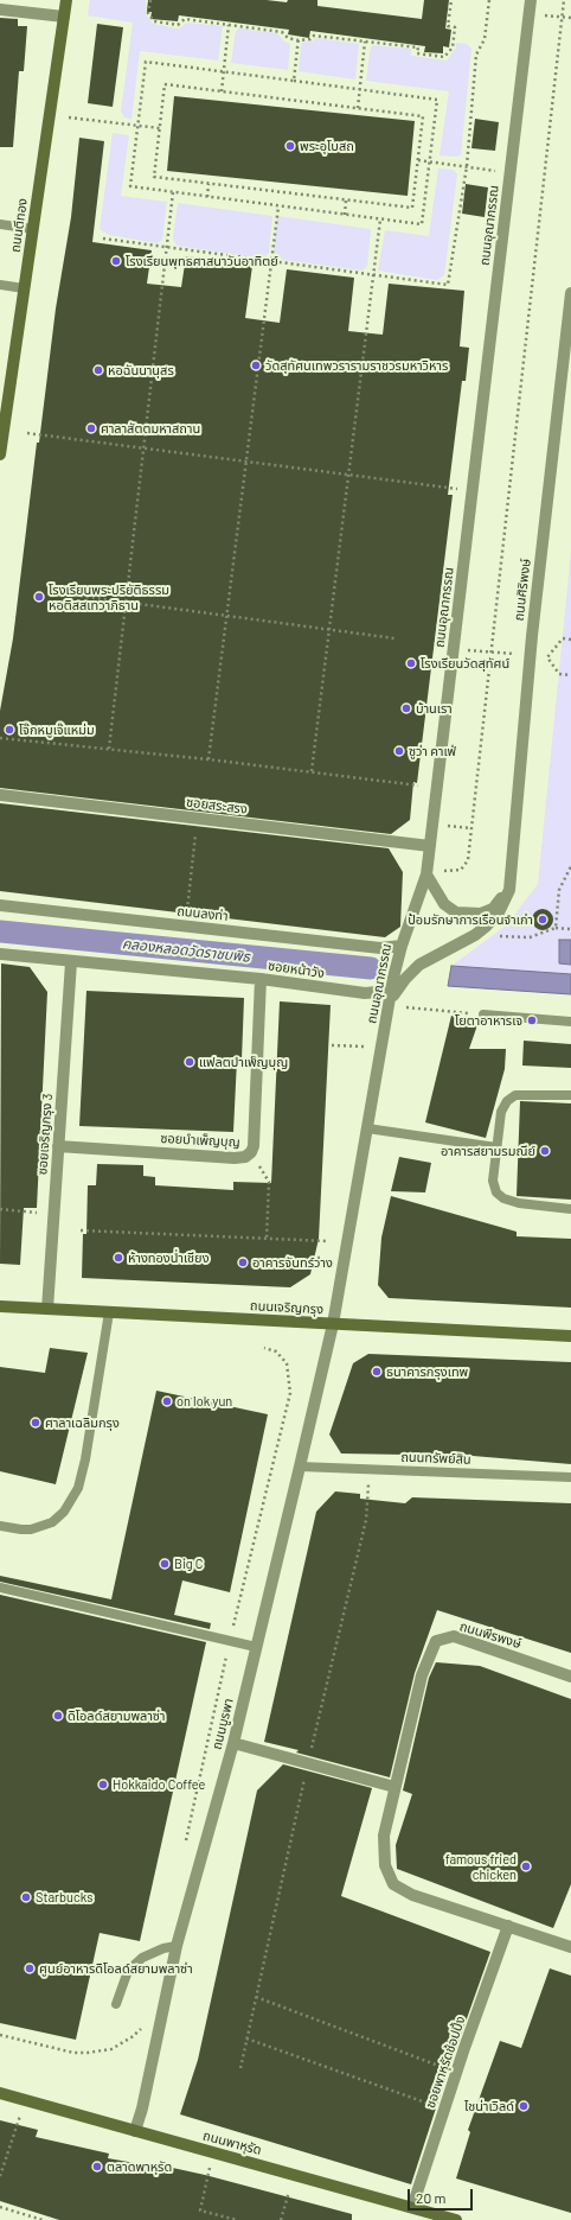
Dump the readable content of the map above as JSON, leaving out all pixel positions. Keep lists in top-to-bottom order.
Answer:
{
  "streets": {
    "main road": ["ถนนตีทอง", "ถนนเจริญกรุง", "ถนนพาหุรัด"],
    "street": [
      "ถนนอุณากรรณ",
      "ถนนศิริพงษ์",
      "ซอยสระสรง",
      "ถนนลงท่า",
      "ซอยหน้าวัง",
      "ซอยเจริญกรุง 3",
      "ซอยบำเพ็ญบุญ",
      "ถนนพีรพงษ์",
      "ถนนบูรพา",
      "ซอยพาหุรัดช้อปปิ้ง"
    ],
    "lane": ["ถนนทรัพย์สิน"]
  },
  "crossings": [
    ["ถนนอุณากรรณ", "ถนนศิริพงษ์"],
    ["ถนนอุณากรรณ", "ซอยสระสรง"],
    ["ถนนอุณากรรณ", "ถนนลงท่า"],
    ["ถนนอุณากรรณ", "ซอยหน้าวัง"],
    ["ถนนอุณากรรณ", "ถนนเจริญกรุง"],
    ["ถนนอุณากรรณ", "ถนนบูรพา"],
    ["ถนนศิริพงษ์", "ซอยหน้าวัง"],
    ["ซอยหน้าวัง", "ซอยเจริญกรุง 3"],
    ["ซอยหน้าวัง", "ซอยบำเพ็ญบุญ"],
    ["ซอยเจริญกรุง 3", "ซอยบำเพ็ญบุญ"],
    ["ซอยเจริญกรุง 3", "ถนนเจริญกรุง"],
    ["ถนนเจริญกรุง", "ถนนบูรพา"],
    ["ถนนทรัพย์สิน", "ถนนบูรพา"],
    ["ถนนพีรพงษ์", "ซอยพาหุรัดช้อปปิ้ง"],
    ["ถนนบูรพา", "ถนนพาหุรัด"],
    ["ซอยพาหุรัดช้อปปิ้ง", "ถนนพาหุรัด"]
  ],
  "water": ["คลองหลอดวัดราชบพิธ"],
  "places": [
    "พระอุโบสถ",
    "โรงเรียนพุทธศาสนาวันอาทิตย์",
    "วัดสุทัศนเทพวรารามราชวรมหาวิหาร",
    "หอฉันนานุสร",
    "ศาลาสัตตมหาสถาน",
    "โรงเรียนพระปริยัติธรรม หอติสสเทวาภิธาน",
    "โรงเรียนวัดสุทัศน์",
    "บ้านเรา",
    "โจ๊กหมูเจ๊แหม่ม",
    "ซูว่า คาเฟ่",
    "ป้อมรักษาการเรือนจำเก่า",
    "โยตาอาหารเจ",
    "แฟลตบำเพ็ญบุญ",
    "อาคารสยามรมณีย์",
    "ห้างทองน่ำเชียง",
    "อาคารจันทร์ว่าง",
    "ธนาคารกรุงเทพ",
    "on lok yun",
    "ศาลาเฉลิมกรุง",
    "Big C",
    "ดิโอลด์สยามพลาซ่า",
    "Hokkaido Coffee",
    "famous fried chicken",
    "Starbucks",
    "ศูนย์อาหารดิโอลด์สยามพลาซ่า",
    "ไชน่าเวิลด์",
    "ตลาดพาหุรัด"
  ],
  "scale_bar": "20 m"
}
